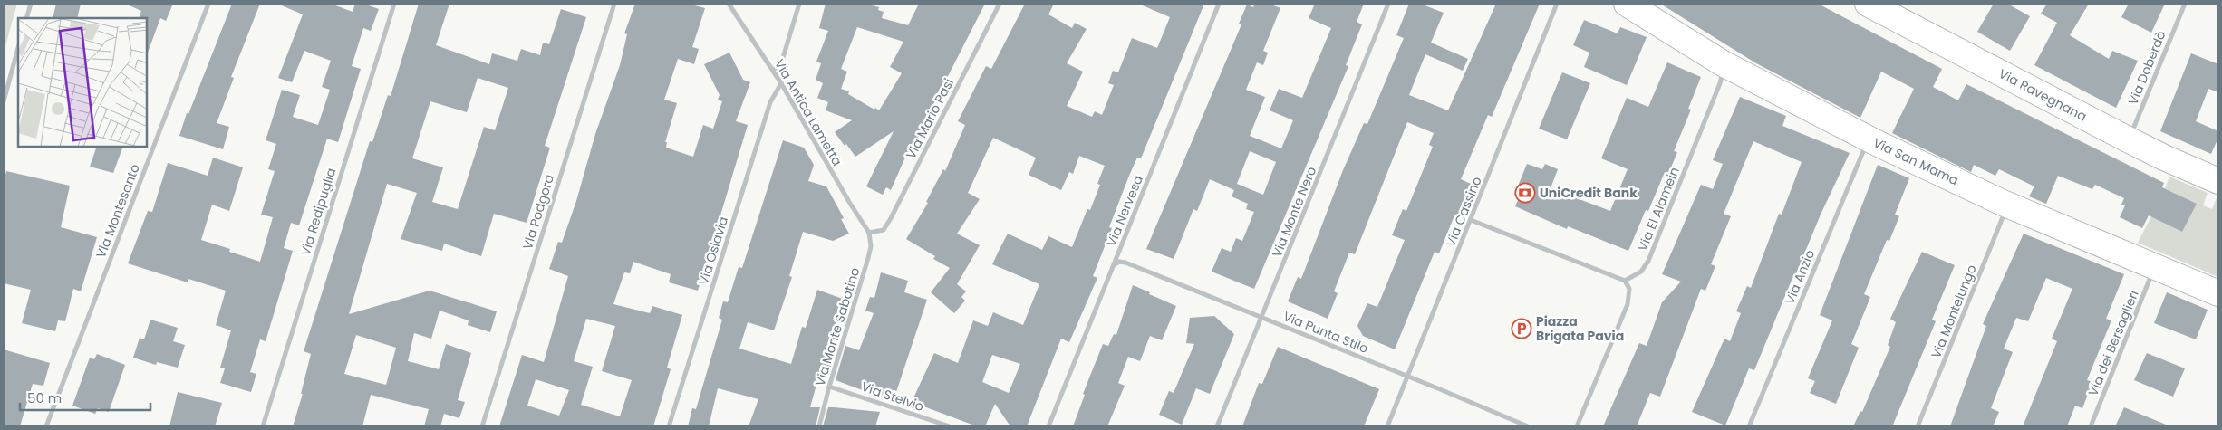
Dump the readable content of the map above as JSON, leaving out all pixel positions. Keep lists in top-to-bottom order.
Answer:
{
  "streets": {
    "street": [
      "Via Doberdò",
      "Via Ravegnana",
      "Via Antica Lametta",
      "Via Mario Pasi",
      "Via San Mama",
      "Via El Alamein",
      "Via Montesanto",
      "Via Nervesa",
      "Via Redipuglia",
      "Via Podgora",
      "Via Monte Nero",
      "Via Cassino",
      "Via Oslavia",
      "Via Anzio",
      "Via Montelungo",
      "Via Monte Sabotino",
      "Via Punta Stilo",
      "Via dei Bersaglieri",
      "Via Stelvio"
    ]
  },
  "crossings": [
    ["Via Doberdò", "Via Ravegnana"],
    ["Via Antica Lametta", "Via Mario Pasi"],
    ["Via Antica Lametta", "Via Oslavia"],
    ["Via Antica Lametta", "Via Monte Sabotino"],
    ["Via Mario Pasi", "Via Monte Sabotino"],
    ["Via San Mama", "Via El Alamein"],
    ["Via San Mama", "Via Anzio"],
    ["Via San Mama", "Via Montelungo"],
    ["Via San Mama", "Via dei Bersaglieri"],
    ["Via Nervesa", "Via Punta Stilo"],
    ["Via Monte Nero", "Via Punta Stilo"],
    ["Via Cassino", "Via Punta Stilo"],
    ["Via Monte Sabotino", "Via Stelvio"]
  ],
  "places": {
    "bank": ["UniCredit Bank"],
    "parking": ["Piazza Brigata Pavia"]
  },
  "scale_bar": "50 m"
}
